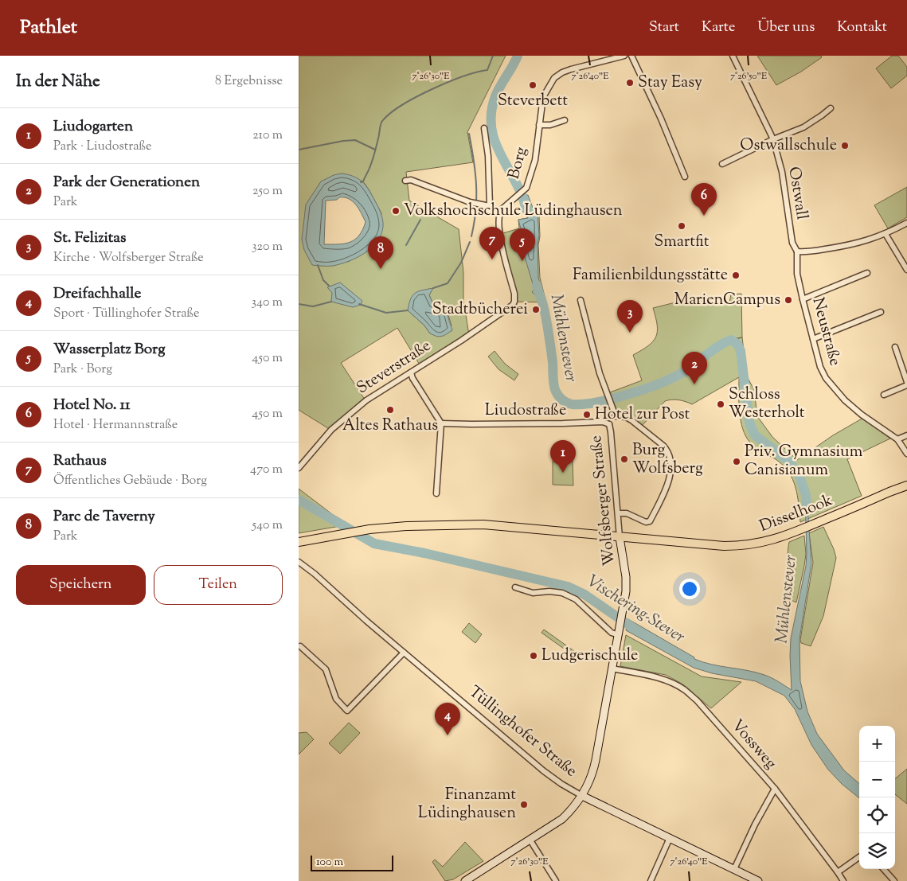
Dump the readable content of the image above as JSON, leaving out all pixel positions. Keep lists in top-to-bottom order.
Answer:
{
  "streets": {
    "main road": ["Wolfsberger Straße", "Disselhook", "Tüllinghofer Straße"],
    "street": [
      "Borg",
      "Ostwall",
      "Neustraße",
      "Steverstraße",
      "Liudostraße",
      "Vossweg"
    ]
  },
  "crossings": [
    ["Borg", "Steverstraße"],
    ["Ostwall", "Neustraße"],
    ["Liudostraße", "Wolfsberger Straße"],
    ["Wolfsberger Straße", "Disselhook"],
    ["Wolfsberger Straße", "Tüllinghofer Straße"],
    ["Wolfsberger Straße", "Vossweg"]
  ],
  "water": ["Mühlenstever", "Vischering-Stever"],
  "places": [
    "Stay Easy",
    "Steverbett",
    "Ostwallschule",
    "Volkshochschule Lüdinghausen",
    "Smartfit",
    "Familienbildungsstätte",
    "MarienCampus",
    "Stadtbücherei",
    "Schloss Westerholt",
    "Altes Rathaus",
    "Hotel zur Post",
    "Burg Wolfsberg",
    "Priv. Gymnasium Canisianum",
    "Ludgerischule",
    "Finanzamt Lüdinghausen"
  ],
  "scale_bar": "100 m",
  "page": {
    "header": "Pathlet",
    "nav": [
      "Start",
      "Karte",
      "Über uns",
      "Kontakt"
    ],
    "heading": ["In der Nähe", "8 Ergebnisse"],
    "list": [
      {
        "mark": "1",
        "name": "Liudogarten",
        "note": "Park · Liudostraße",
        "value": "210 m"
      },
      {
        "mark": "2",
        "name": "Park der Generationen",
        "note": "Park",
        "value": "250 m"
      },
      {
        "mark": "3",
        "name": "St. Felizitas",
        "note": "Kirche · Wolfsberger Straße",
        "value": "320 m"
      },
      {
        "mark": "4",
        "name": "Dreifachhalle",
        "note": "Sport · Tüllinghofer Straße",
        "value": "340 m"
      },
      {
        "mark": "5",
        "name": "Wasserplatz Borg",
        "note": "Park · Borg",
        "value": "450 m"
      },
      {
        "mark": "6",
        "name": "Hotel No. 11",
        "note": "Hotel · Hermannstraße",
        "value": "450 m"
      },
      {
        "mark": "7",
        "name": "Rathaus",
        "note": "Öffentliches Gebäude · Borg",
        "value": "470 m"
      },
      {
        "mark": "8",
        "name": "Parc de Taverny",
        "note": "Park",
        "value": "540 m"
      }
    ],
    "pins": [
      "6",
      "7",
      "5",
      "8",
      "3",
      "2",
      "1",
      "4"
    ],
    "buttons": ["Speichern", "Teilen"],
    "map_buttons": ["+", "−"],
    "scale": "100 m"
  },
  "coordinates": ["7°26'30\"E", "7°26'40\"E", "7°26'50\"E"]
}
